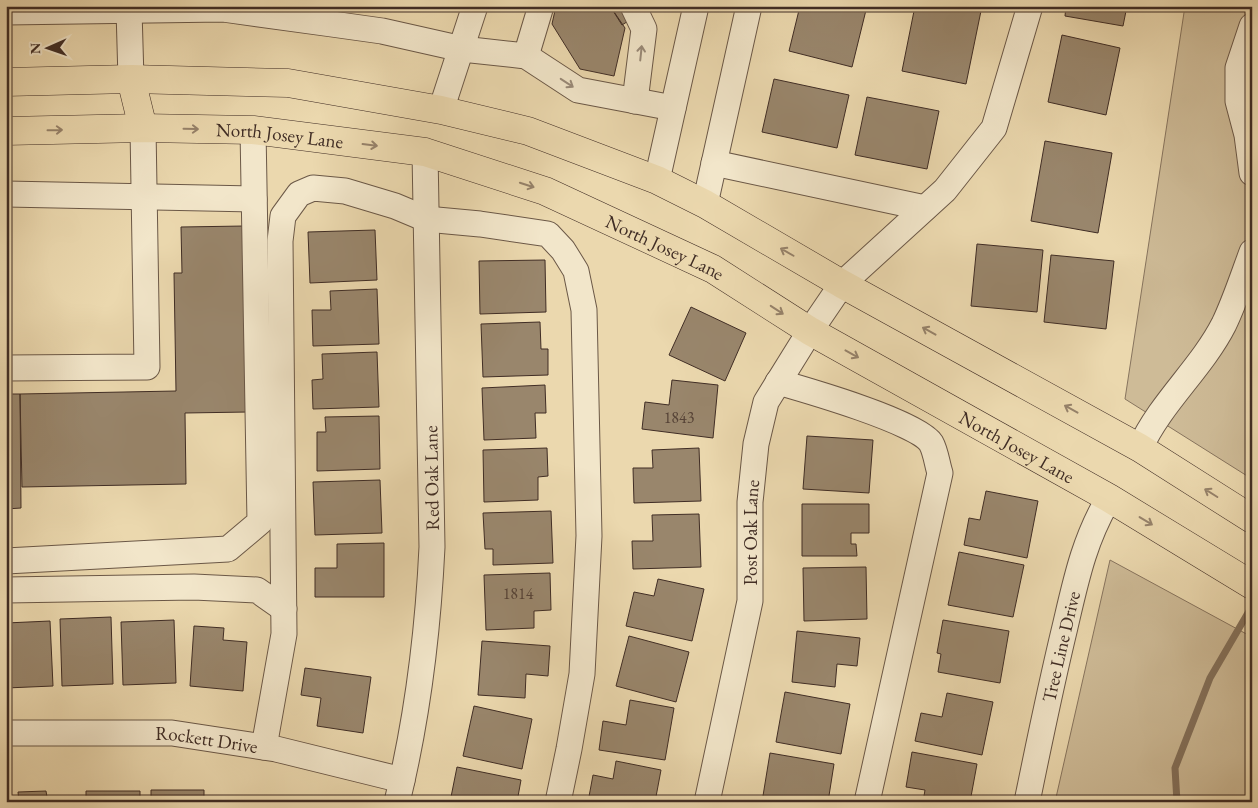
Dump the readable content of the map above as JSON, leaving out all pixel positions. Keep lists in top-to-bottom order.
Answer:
{
  "streets": {
    "main road": ["North Josey Lane"],
    "street": [
      "Red Oak Lane",
      "Post Oak Lane",
      "Tree Line Drive",
      "Rockett Drive"
    ]
  },
  "crossings": [
    ["North Josey Lane", "Red Oak Lane"],
    ["North Josey Lane", "Post Oak Lane"],
    ["North Josey Lane", "Tree Line Drive"],
    ["Red Oak Lane", "Rockett Drive"]
  ],
  "house_numbers": ["1843", "1814"],
  "north": "left"
}
